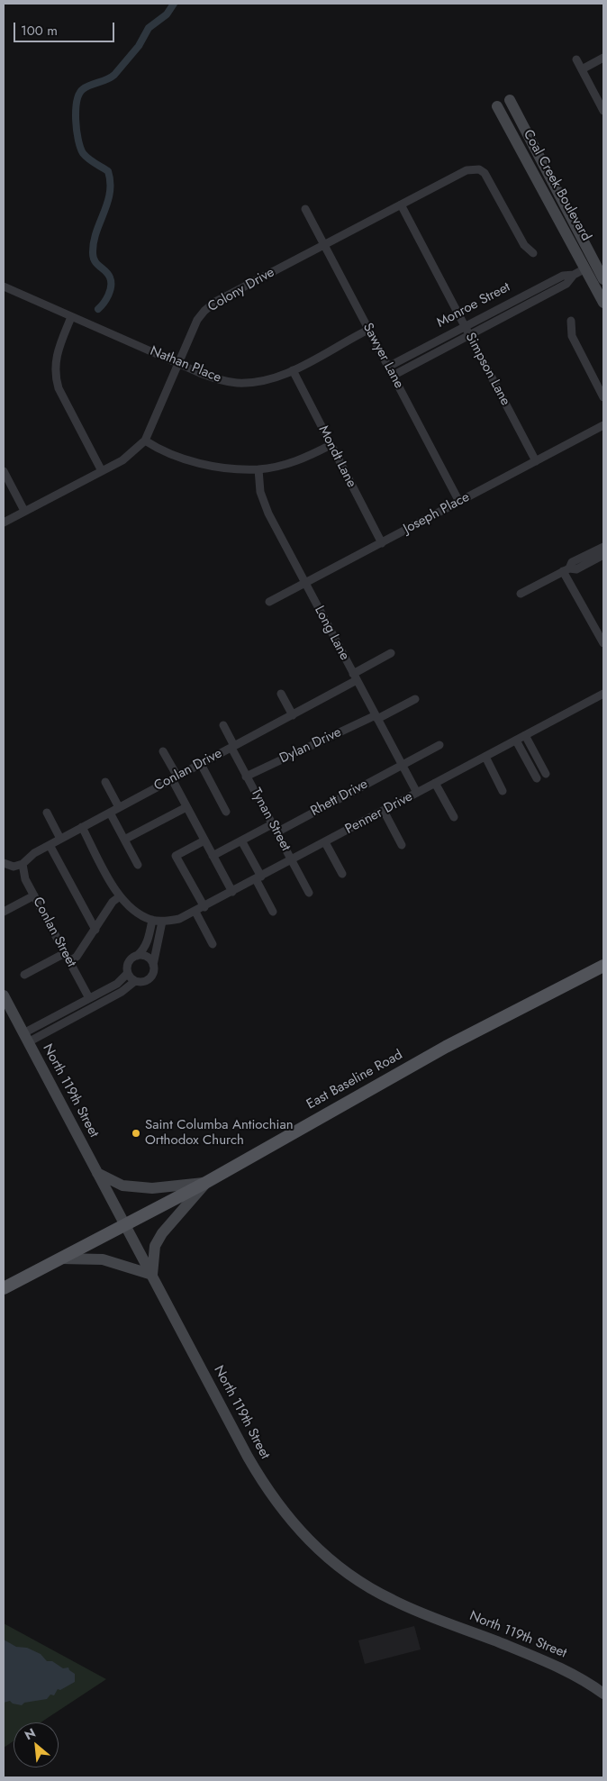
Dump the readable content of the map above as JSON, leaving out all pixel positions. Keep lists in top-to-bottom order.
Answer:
{
  "streets": {
    "main road": ["Coal Creek Boulevard", "East Baseline Road", "North 119th Street"],
    "street": [
      "Colony Drive",
      "Monroe Street",
      "Sawyer Lane",
      "Nathan Place",
      "Simpson Lane",
      "Mondt Lane",
      "Joseph Place",
      "Long Lane",
      "Dylan Drive",
      "Conlan Drive",
      "Rhett Drive",
      "Penner Drive",
      "Tynan Street",
      "Conlan Street"
    ]
  },
  "crossings": [
    ["Coal Creek Boulevard", "Monroe Street"],
    ["Colony Drive", "Sawyer Lane"],
    ["Colony Drive", "Nathan Place"],
    ["Colony Drive", "Simpson Lane"],
    ["Monroe Street", "Sawyer Lane"],
    ["Monroe Street", "Simpson Lane"],
    ["Sawyer Lane", "Nathan Place"],
    ["Sawyer Lane", "Joseph Place"],
    ["Nathan Place", "Mondt Lane"],
    ["Simpson Lane", "Joseph Place"],
    ["Mondt Lane", "Joseph Place"],
    ["Joseph Place", "Long Lane"],
    ["Long Lane", "Dylan Drive"],
    ["Long Lane", "Conlan Drive"],
    ["Long Lane", "Rhett Drive"],
    ["Long Lane", "Penner Drive"],
    ["Dylan Drive", "Tynan Street"],
    ["Conlan Drive", "Tynan Street"],
    ["Conlan Drive", "Conlan Street"],
    ["Rhett Drive", "Tynan Street"],
    ["Penner Drive", "Tynan Street"],
    ["East Baseline Road", "North 119th Street"]
  ],
  "places": ["Saint Columba Antiochian Orthodox Church"],
  "scale_bar": "100 m",
  "north": "top left"
}
